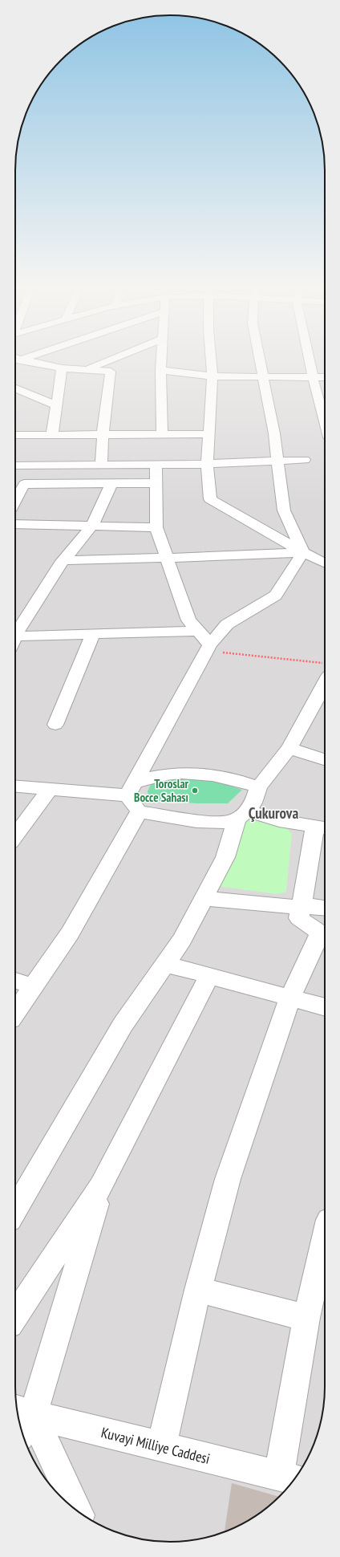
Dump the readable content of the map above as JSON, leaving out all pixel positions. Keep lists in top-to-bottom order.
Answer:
{
  "streets": {
    "street": ["Kuvayi Milliye Caddesi"]
  },
  "districts": ["Çukurova"],
  "places": ["Toroslar Bocce Sahası"]
}
